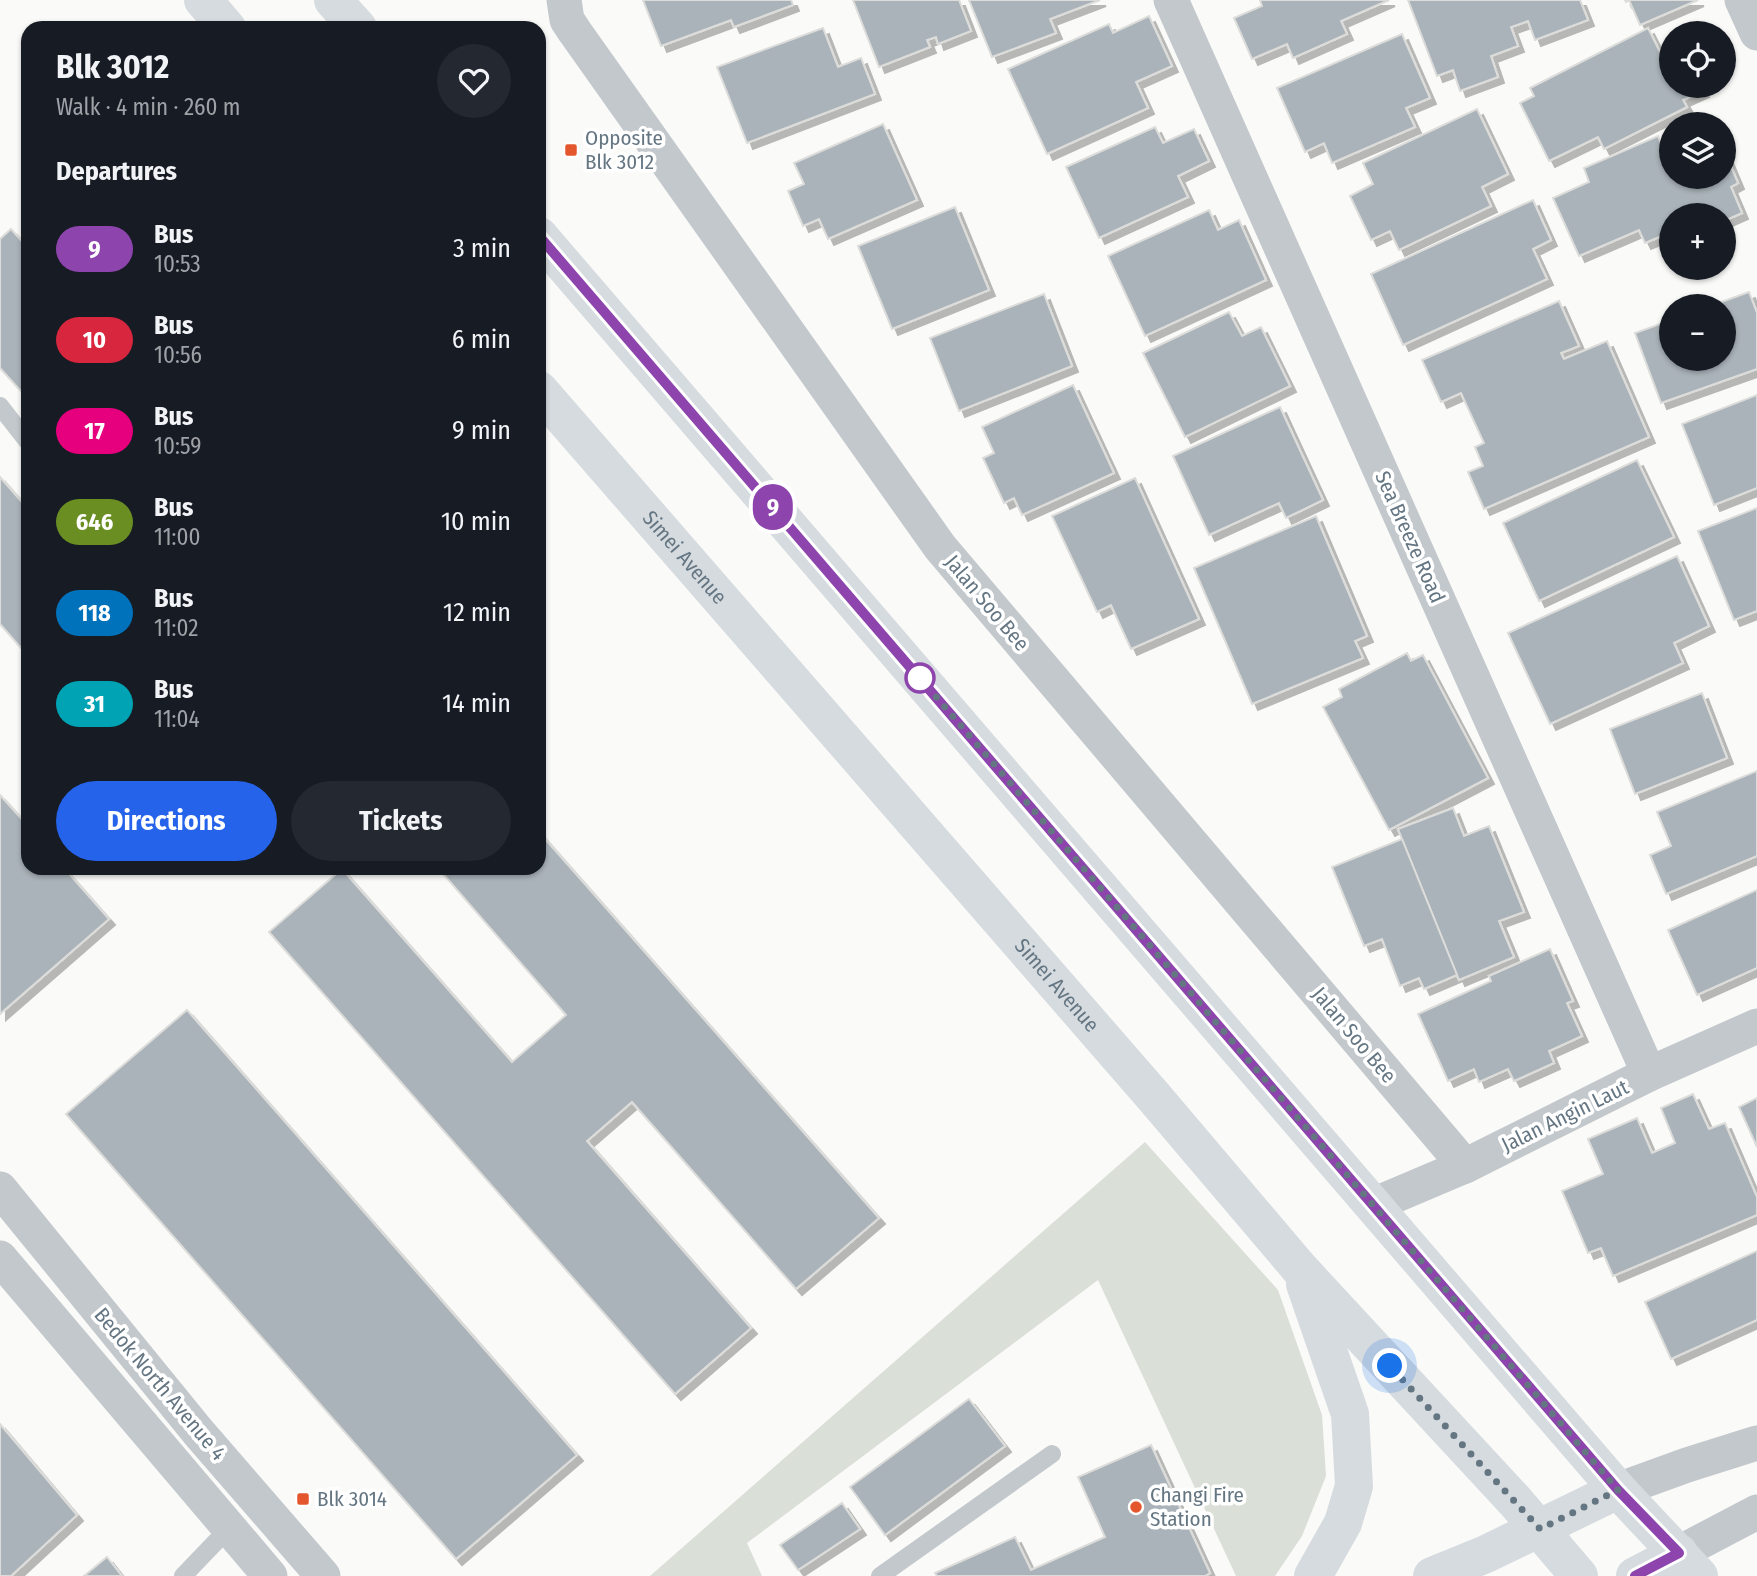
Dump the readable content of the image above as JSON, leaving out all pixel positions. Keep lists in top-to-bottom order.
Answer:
{
  "streets": {
    "main road": ["Simei Avenue"],
    "street": [
      "Sea Breeze Road",
      "Jalan Soo Bee",
      "Jalan Angin Laut",
      "Bedok North Avenue 4"
    ]
  },
  "crossings": [
    ["Sea Breeze Road", "Jalan Angin Laut"],
    ["Jalan Soo Bee", "Jalan Angin Laut"]
  ],
  "places": {
    "transit": ["Opposite Blk 3012", "Blk 3014"],
    "other": ["Changi Fire Station"]
  },
  "lines": ["bus line 9"],
  "page": {
    "on_map": "9",
    "map_buttons": ["+", "−"],
    "heading": [
      ["Blk 3012", "Walk · 4 min · 260 m"],
      "Departures"
    ],
    "list": [
      {
        "mark": "9",
        "name": "Bus",
        "note": "10:53",
        "value": "3 min"
      },
      {
        "mark": "10",
        "name": "Bus",
        "note": "10:56",
        "value": "6 min"
      },
      {
        "mark": "17",
        "name": "Bus",
        "note": "10:59",
        "value": "9 min"
      },
      {
        "mark": "646",
        "name": "Bus",
        "note": "11:00",
        "value": "10 min"
      },
      {
        "mark": "118",
        "name": "Bus",
        "note": "11:02",
        "value": "12 min"
      },
      {
        "mark": "31",
        "name": "Bus",
        "note": "11:04",
        "value": "14 min"
      }
    ],
    "buttons": ["Directions", "Tickets"]
  }
}
